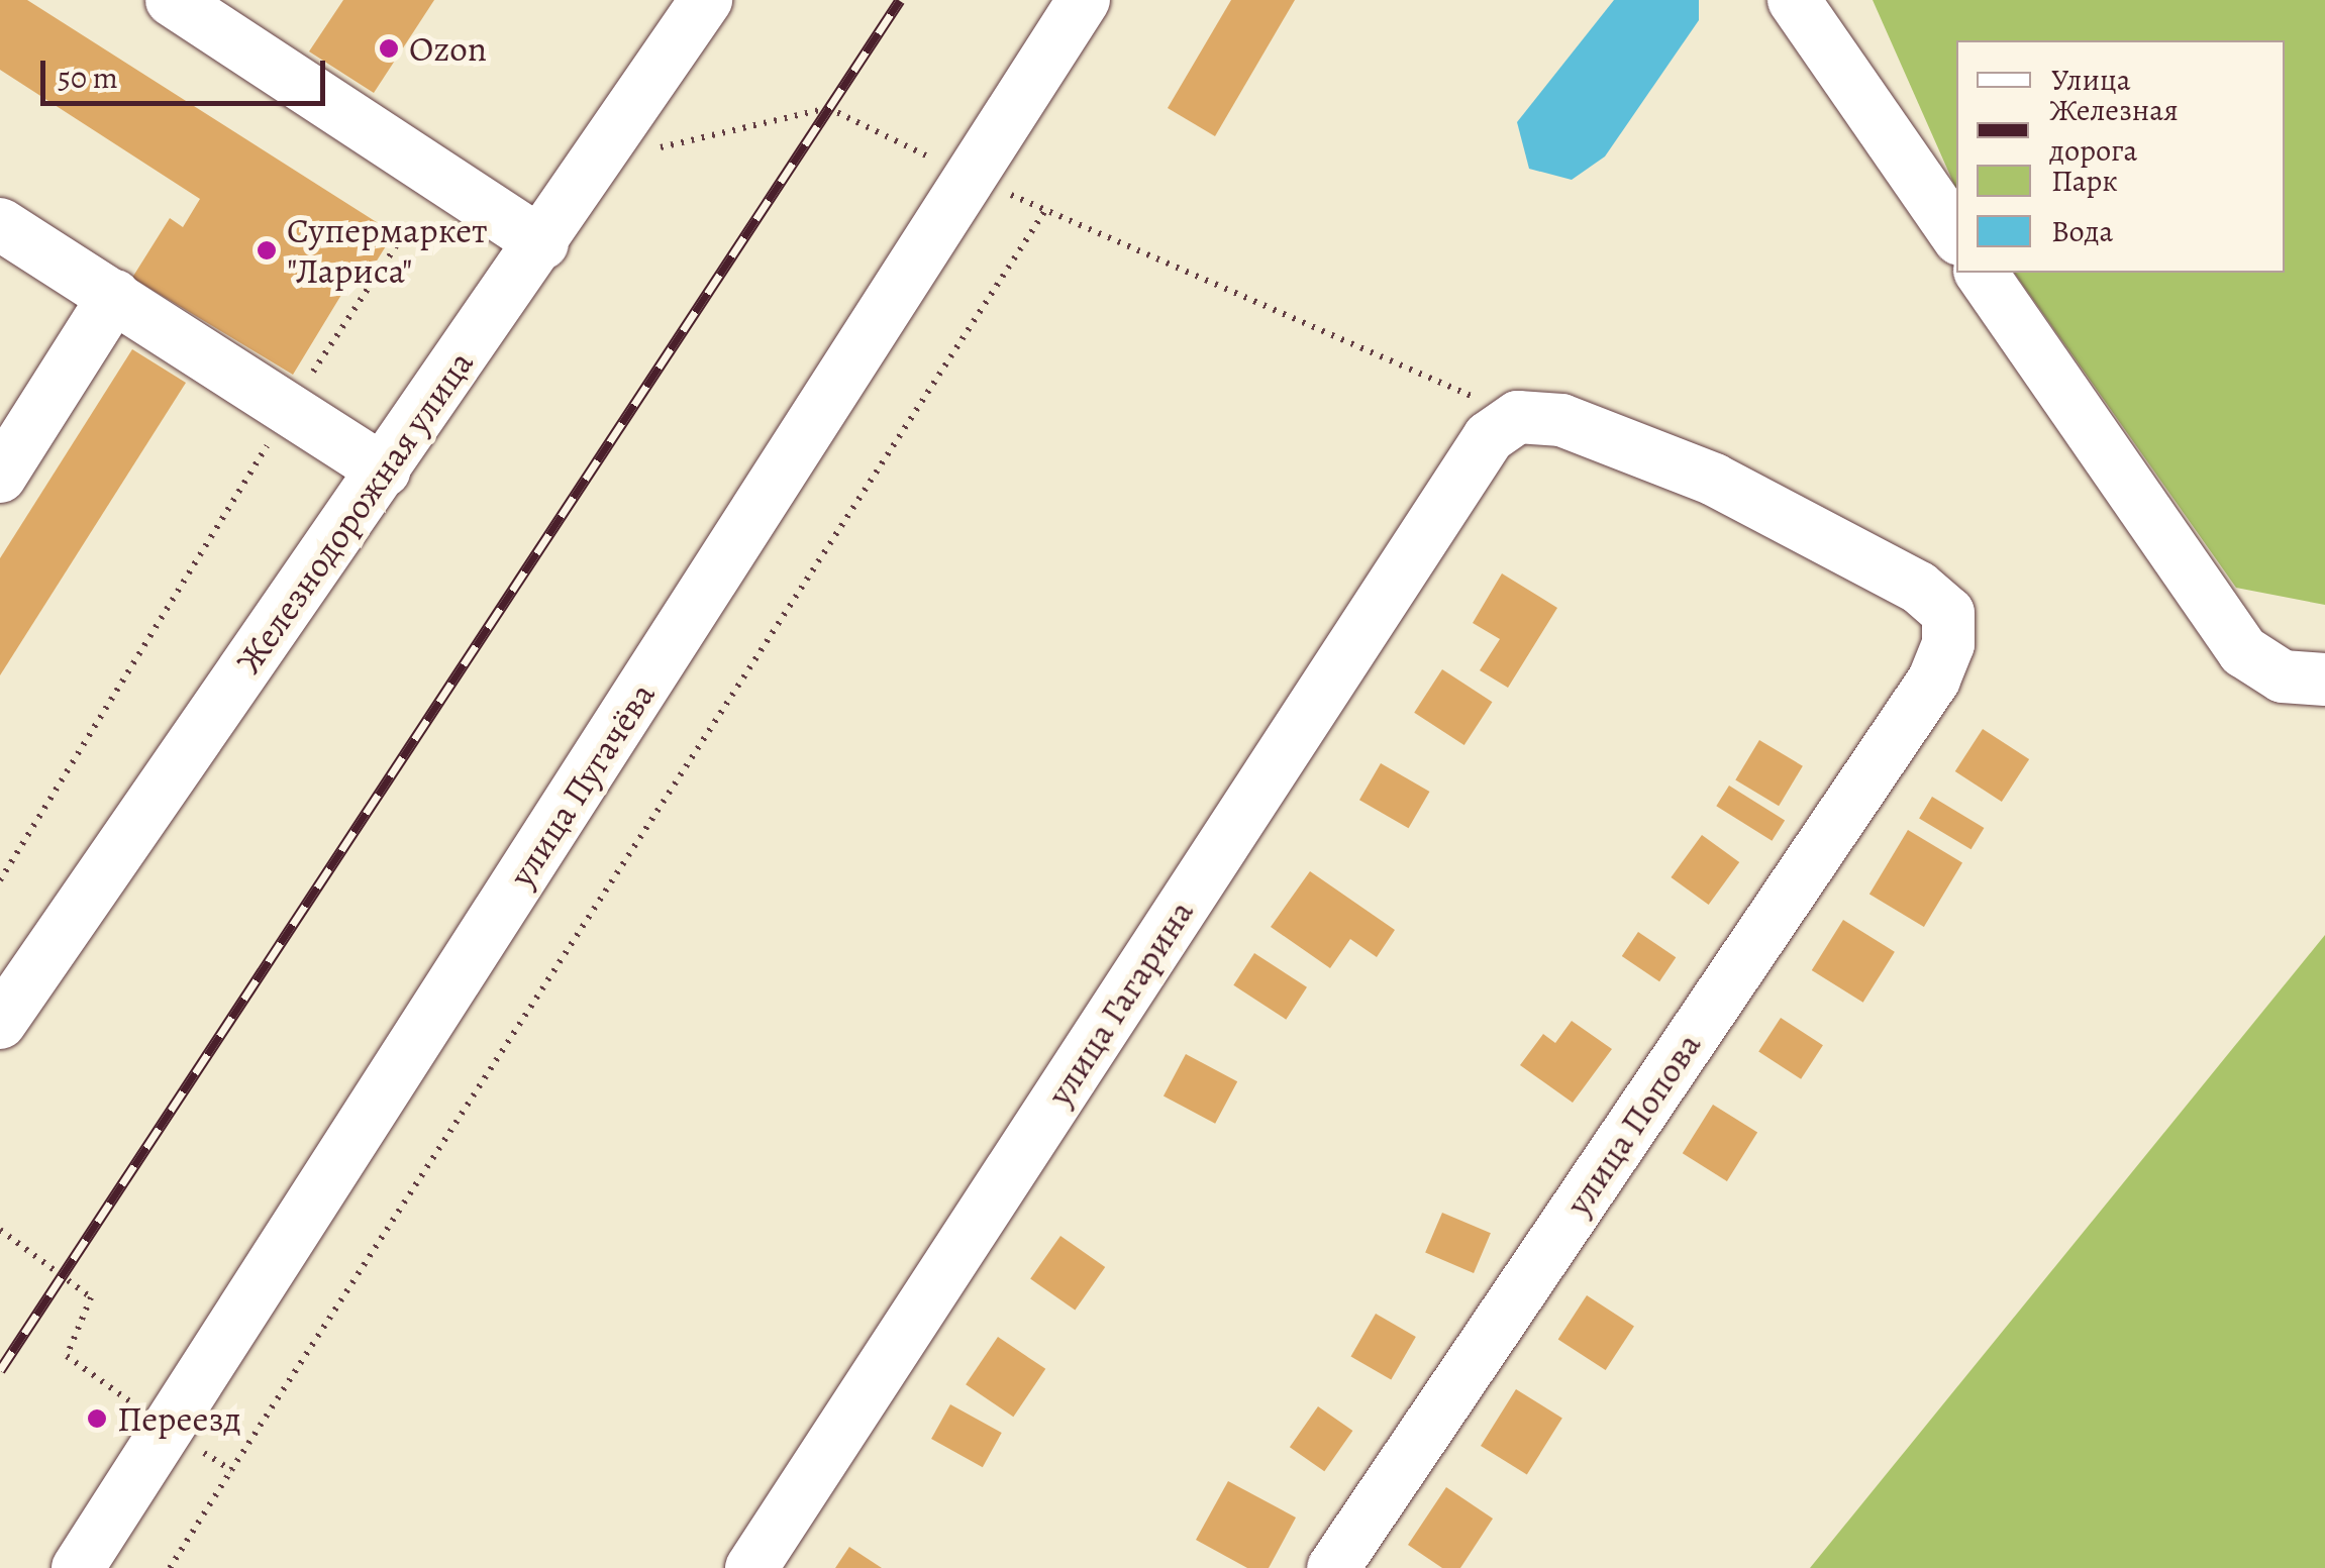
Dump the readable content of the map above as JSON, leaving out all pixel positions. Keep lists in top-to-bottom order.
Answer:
{
  "streets": {
    "street": [
      "Железнодорожная улица",
      "улица Пугачёва",
      "улица Гагарина",
      "улица Попова"
    ]
  },
  "crossings": [
    ["улица Гагарина", "улица Попова"]
  ],
  "places": ["Ozon", "Супермаркет \"Лариса\"", "Переезд"],
  "legend": [
    "Улица",
    "Железная дорога",
    "Парк",
    "Вода"
  ],
  "scale_bar": "50 m"
}
